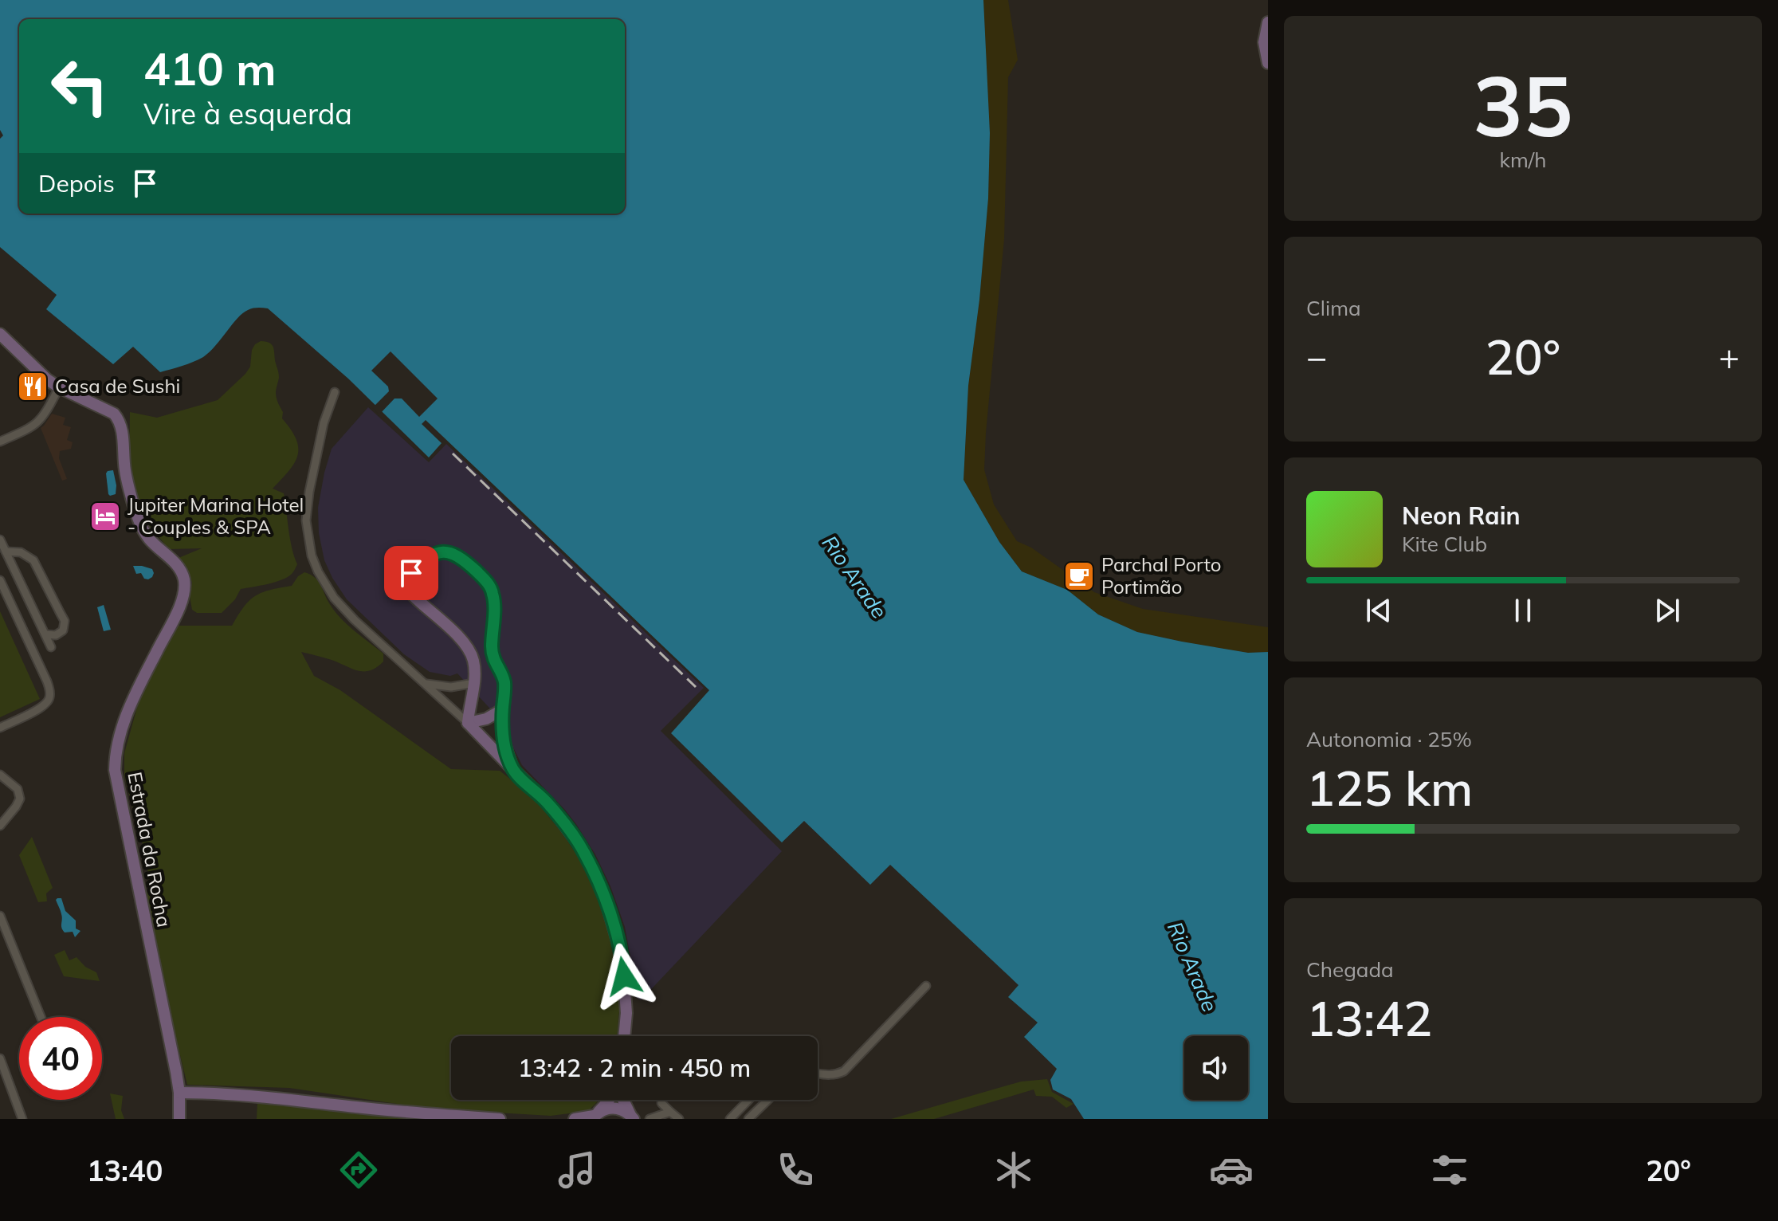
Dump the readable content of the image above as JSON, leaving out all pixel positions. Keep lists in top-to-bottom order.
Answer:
{
  "streets": {
    "street": ["Estrada da Rocha"]
  },
  "water": ["Rio Arade"],
  "places": {
    "restaurant": ["Casa de Sushi"],
    "hotel": ["Jupiter Marina Hotel - Couples & SPA"],
    "cafe": ["Parchal Porto Portimão"]
  },
  "page": {
    "tile": [
      ["35", "km/h"],
      "Clima",
      ["Autonomia · 25%", "125 km"],
      ["Chegada", "13:42"]
    ],
    "turn": ["410 m", "Vire à esquerda"],
    "then": "Depois",
    "heat": ["−", "20°", "+"],
    "song": ["Neon Rain", "Kite Club"],
    "limit": "40",
    "trip": "13:42 · 2 min · 450 m",
    "tabs": ["13:40", "20°"]
  }
}
